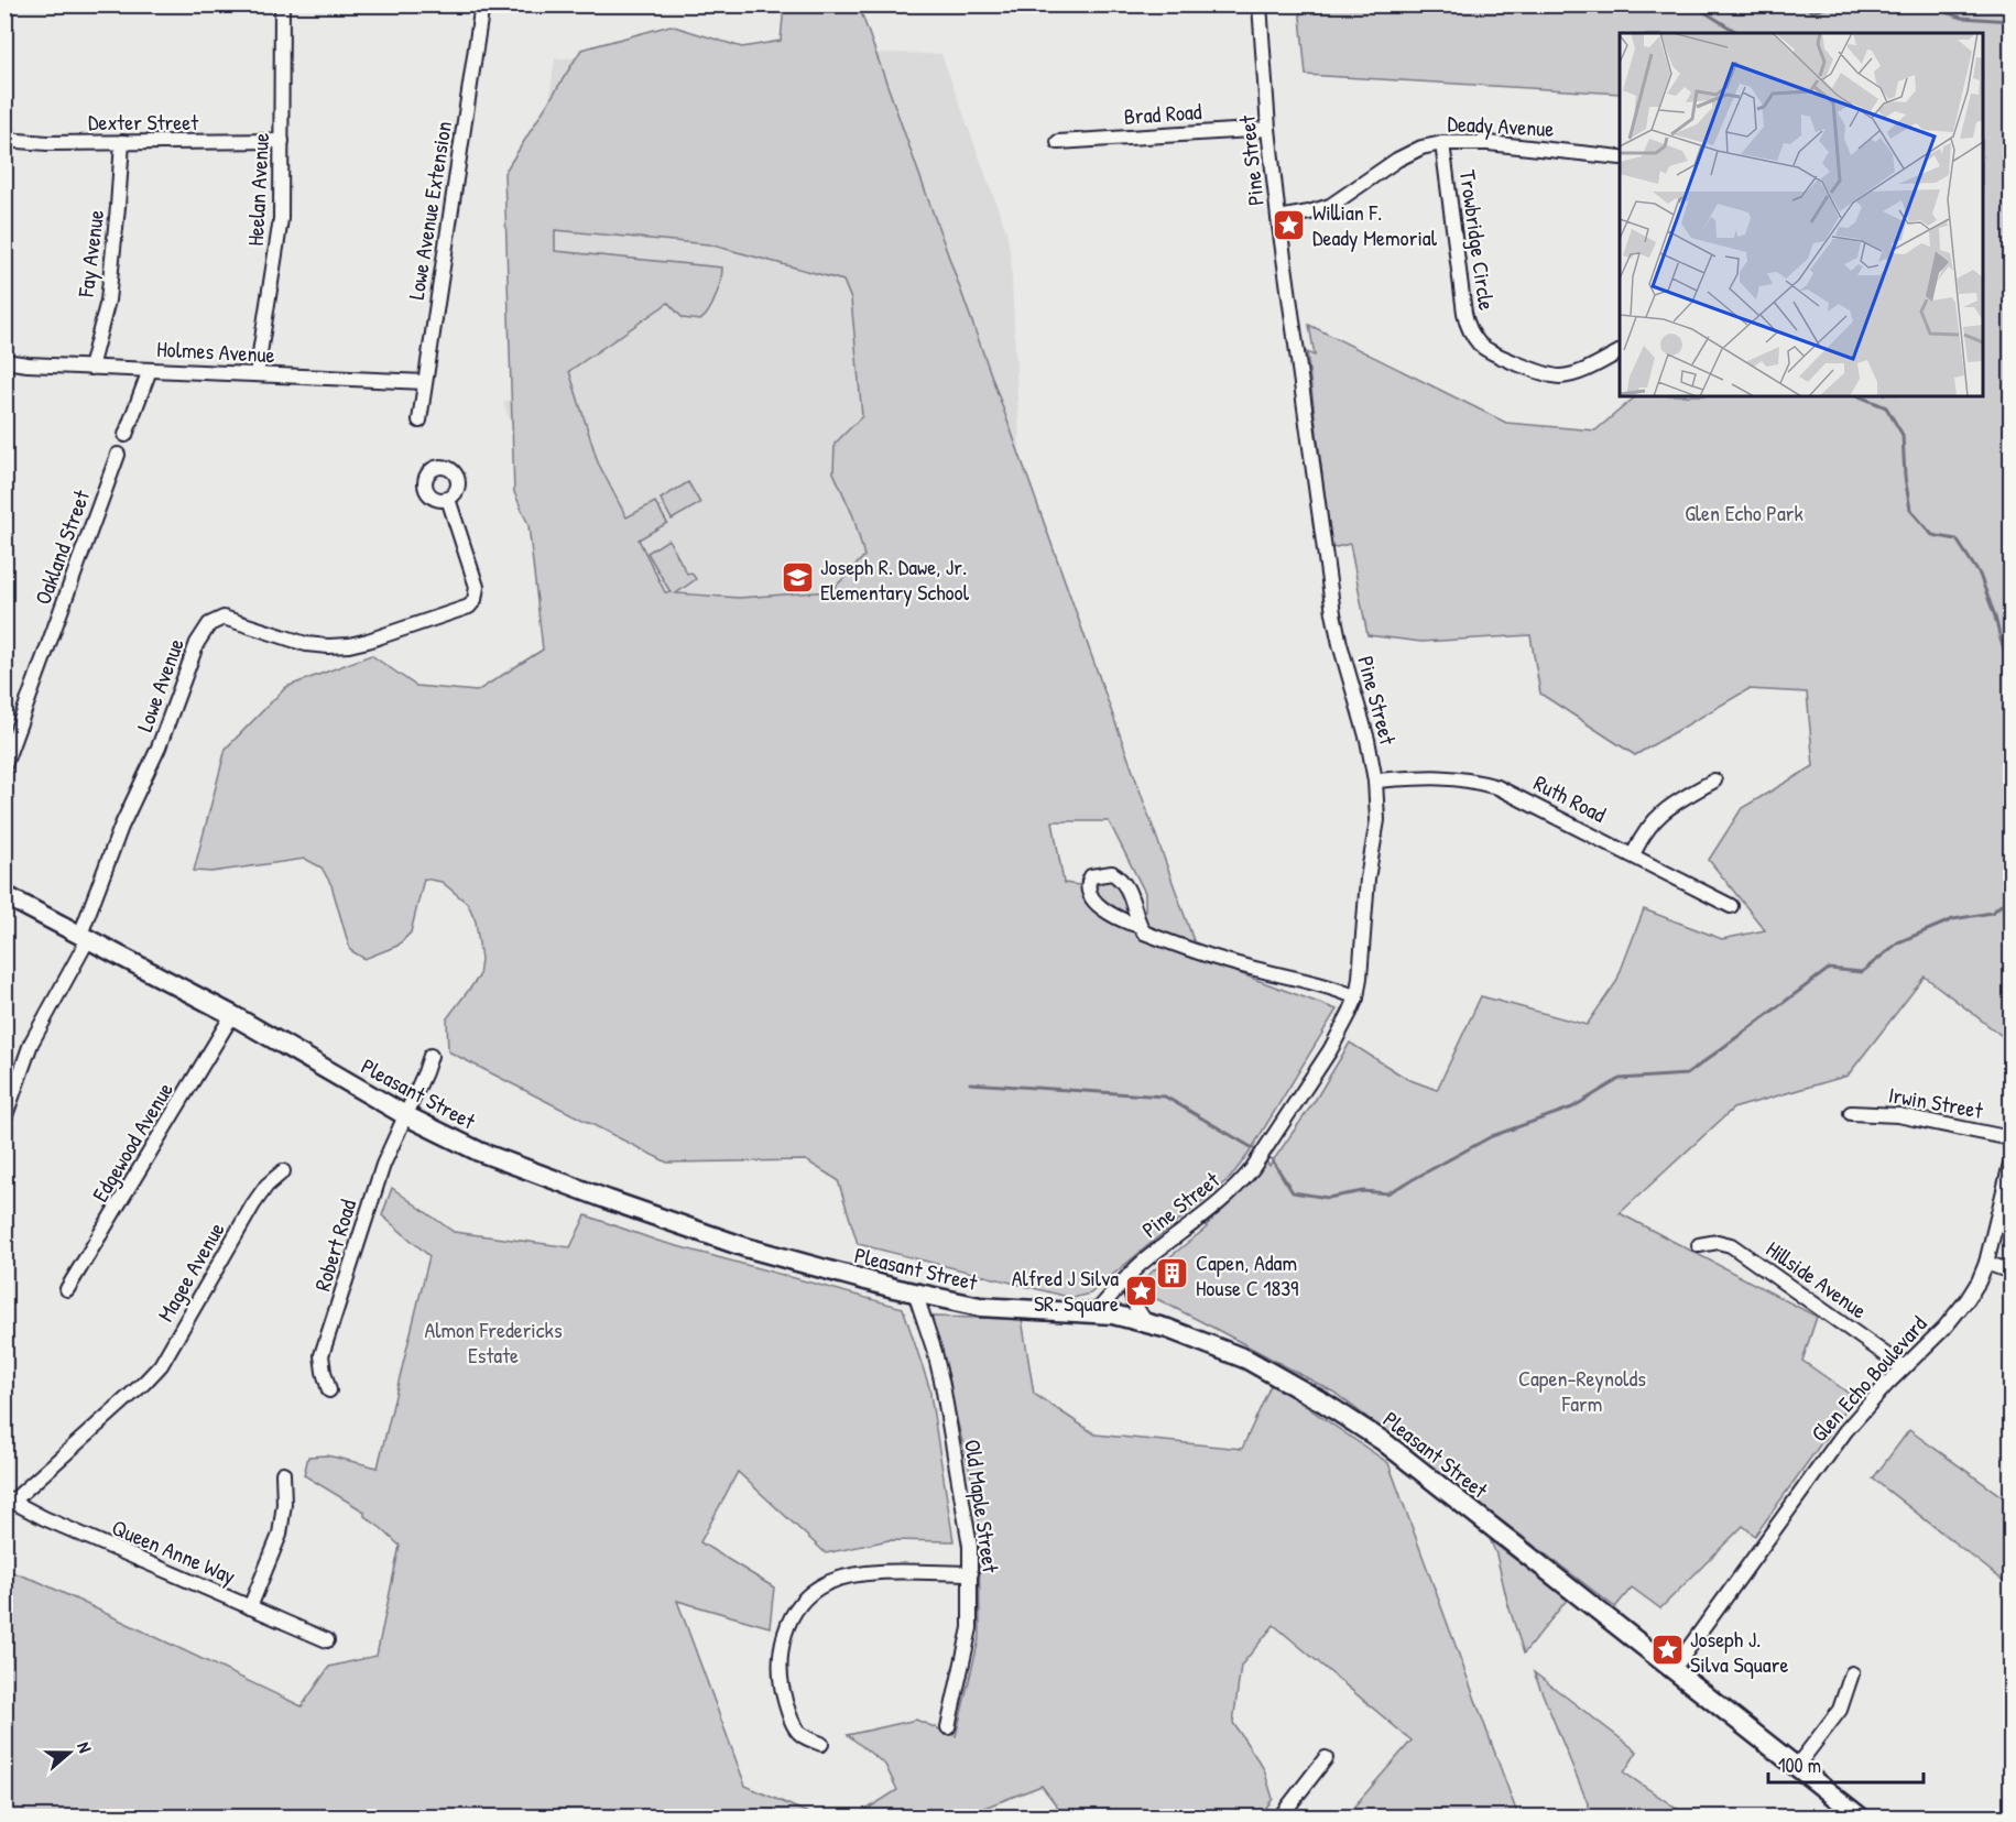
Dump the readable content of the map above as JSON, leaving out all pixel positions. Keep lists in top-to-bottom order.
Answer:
{
  "streets": {
    "main road": ["Pleasant Street"],
    "street": [
      "Brad Road",
      "Dexter Street",
      "Deady Avenue",
      "Pine Street",
      "Heelan Avenue",
      "Lowe Avenue Extension",
      "Trowbridge Circle",
      "Fay Avenue",
      "Holmes Avenue",
      "Oakland Street",
      "Lowe Avenue",
      "Ruth Road",
      "Irwin Street",
      "Edgewood Avenue",
      "Robert Road",
      "Magee Avenue",
      "Hillside Avenue",
      "Glen Echo Boulevard",
      "Old Maple Street",
      "Queen Anne Way"
    ]
  },
  "crossings": [
    ["Brad Road", "Pine Street"],
    ["Dexter Street", "Heelan Avenue"],
    ["Dexter Street", "Fay Avenue"],
    ["Deady Avenue", "Pine Street"],
    ["Deady Avenue", "Trowbridge Circle"],
    ["Pine Street", "Ruth Road"],
    ["Pine Street", "Pleasant Street"],
    ["Heelan Avenue", "Holmes Avenue"],
    ["Lowe Avenue Extension", "Holmes Avenue"],
    ["Fay Avenue", "Holmes Avenue"],
    ["Lowe Avenue", "Pleasant Street"],
    ["Pleasant Street", "Edgewood Avenue"],
    ["Pleasant Street", "Robert Road"],
    ["Pleasant Street", "Glen Echo Boulevard"],
    ["Pleasant Street", "Old Maple Street"],
    ["Magee Avenue", "Queen Anne Way"],
    ["Hillside Avenue", "Glen Echo Boulevard"]
  ],
  "parks": ["Glen Echo Park", "Almon Fredericks Estate", "Capen-Reynolds Farm"],
  "places": {
    "place": ["Willian F. Deady Memorial", "Alfred J Silva SR. Square", "Joseph J. Silva Square"],
    "school or university": ["Joseph R. Dawe, Jr. Elementary School"],
    "building": ["Capen, Adam House C 1839"]
  },
  "scale_bar": "100 m",
  "north": "right"
}
